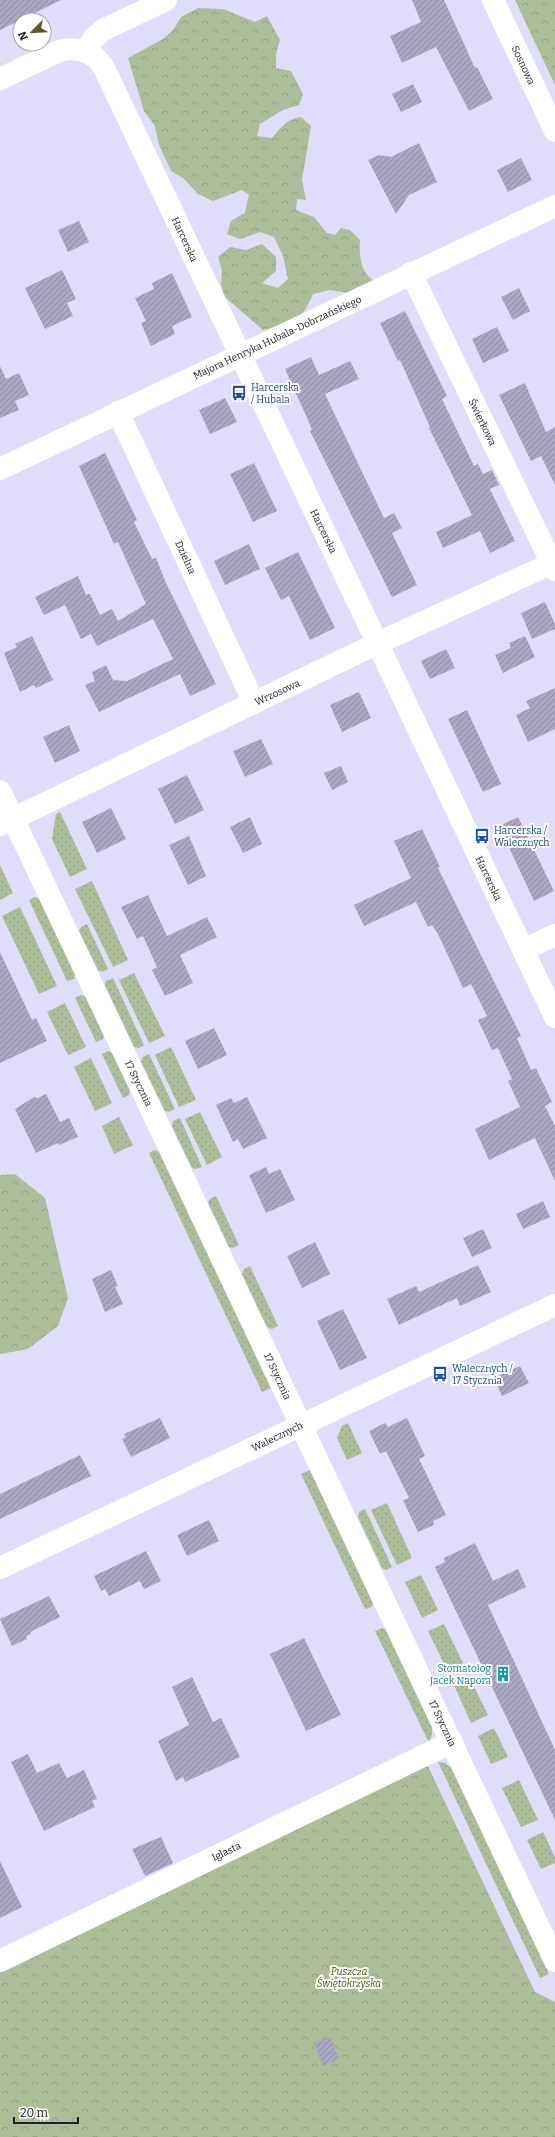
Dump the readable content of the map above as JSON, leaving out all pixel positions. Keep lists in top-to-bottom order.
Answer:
{
  "streets": {
    "street": [
      "Sosnowa",
      "Harcerska",
      "Majora Henryka Hubala-Dobrzańskiego",
      "Świerkowa",
      "Dzielna",
      "Wrzosowa",
      "17 Stycznia",
      "Walecznych",
      "Iglasta"
    ]
  },
  "crossings": [
    ["Harcerska", "Majora Henryka Hubala-Dobrzańskiego"],
    ["Harcerska", "Wrzosowa"],
    ["Majora Henryka Hubala-Dobrzańskiego", "Świerkowa"],
    ["Majora Henryka Hubala-Dobrzańskiego", "Dzielna"],
    ["Świerkowa", "Wrzosowa"],
    ["Dzielna", "Wrzosowa"],
    ["Wrzosowa", "17 Stycznia"],
    ["17 Stycznia", "Walecznych"],
    ["17 Stycznia", "Iglasta"]
  ],
  "parks": ["Puszcza Świętokrzyska"],
  "places": {
    "bus stop": ["Harcerska / Hubala", "Harcerska / Walecznych", "Walecznych / 17 Stycznia"],
    "building": ["Stomatolog Jacek Napora"]
  },
  "scale_bar": "20 m",
  "north": "bottom left"
}
